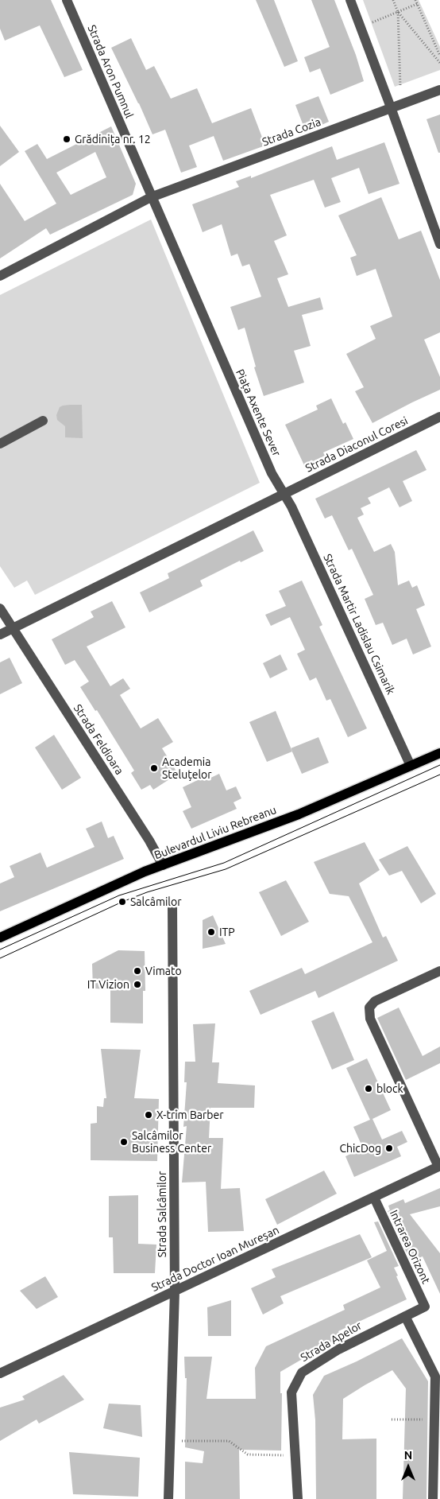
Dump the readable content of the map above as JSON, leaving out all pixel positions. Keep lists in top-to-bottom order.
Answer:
{
  "streets": {
    "main road": ["Bulevardul Liviu Rebreanu"],
    "street": [
      "Strada Aron Pumnul",
      "Strada Cozia",
      "Piața Axente Sever",
      "Strada Diaconul Coresi",
      "Strada Martir Ladislau Csimarik",
      "Strada Feldioara",
      "Strada Salcâmilor",
      "Intrarea Orizont",
      "Strada Doctor Ioan Mureșan",
      "Strada Apelor"
    ]
  },
  "crossings": [
    ["Strada Aron Pumnul", "Strada Cozia"],
    ["Strada Aron Pumnul", "Piața Axente Sever"],
    ["Strada Cozia", "Piața Axente Sever"],
    ["Piața Axente Sever", "Strada Diaconul Coresi"],
    ["Piața Axente Sever", "Strada Martir Ladislau Csimarik"],
    ["Strada Diaconul Coresi", "Strada Martir Ladislau Csimarik"],
    ["Strada Martir Ladislau Csimarik", "Bulevardul Liviu Rebreanu"],
    ["Strada Feldioara", "Bulevardul Liviu Rebreanu"],
    ["Strada Salcâmilor", "Strada Doctor Ioan Mureșan"],
    ["Intrarea Orizont", "Strada Doctor Ioan Mureșan"],
    ["Intrarea Orizont", "Strada Apelor"]
  ],
  "places": [
    "Grădinița nr. 12",
    "Academia Steluțelor",
    "Salcâmilor",
    "ITP",
    "Vimato",
    "IT Vizion",
    "block",
    "X-trim Barber",
    "Salcâmilor Business Center",
    "ChicDog"
  ],
  "north": "top"
}
